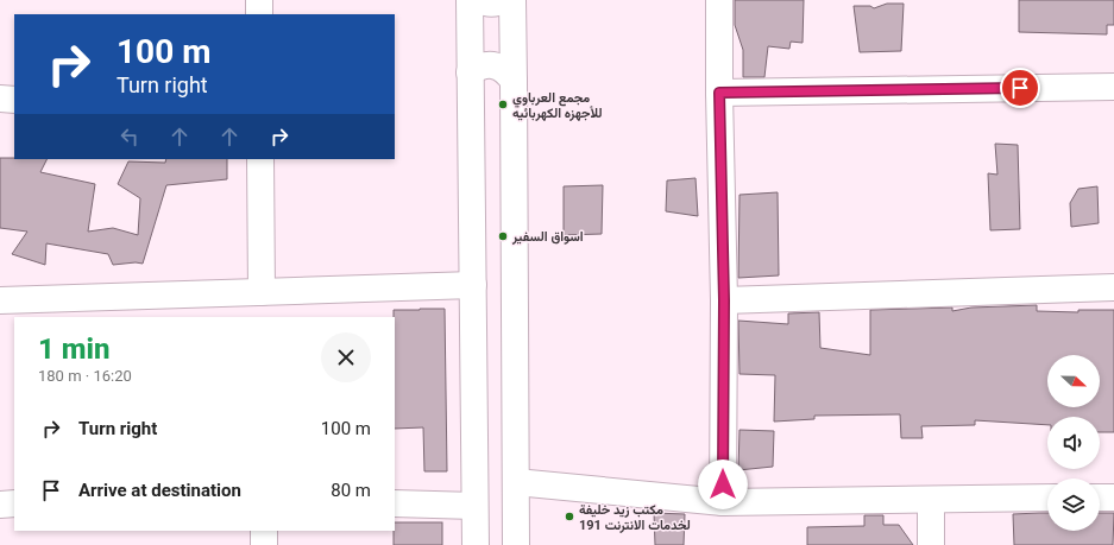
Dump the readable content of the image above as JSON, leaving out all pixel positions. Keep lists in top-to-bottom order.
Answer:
{
  "places": ["مجمع العرباوي للأجهزه الكهربائيه", "اسواق السفير", "مكتب زيد خليفة لخدمات الانترنت 191"],
  "north": "right",
  "page": {
    "turn": ["100 m", "Turn right"],
    "heading": ["1 min", "180 m · 16:20"],
    "list": [
      {
        "name": "Turn right",
        "value": "100 m"
      },
      {
        "name": "Arrive at destination",
        "value": "80 m"
      }
    ]
  }
}
